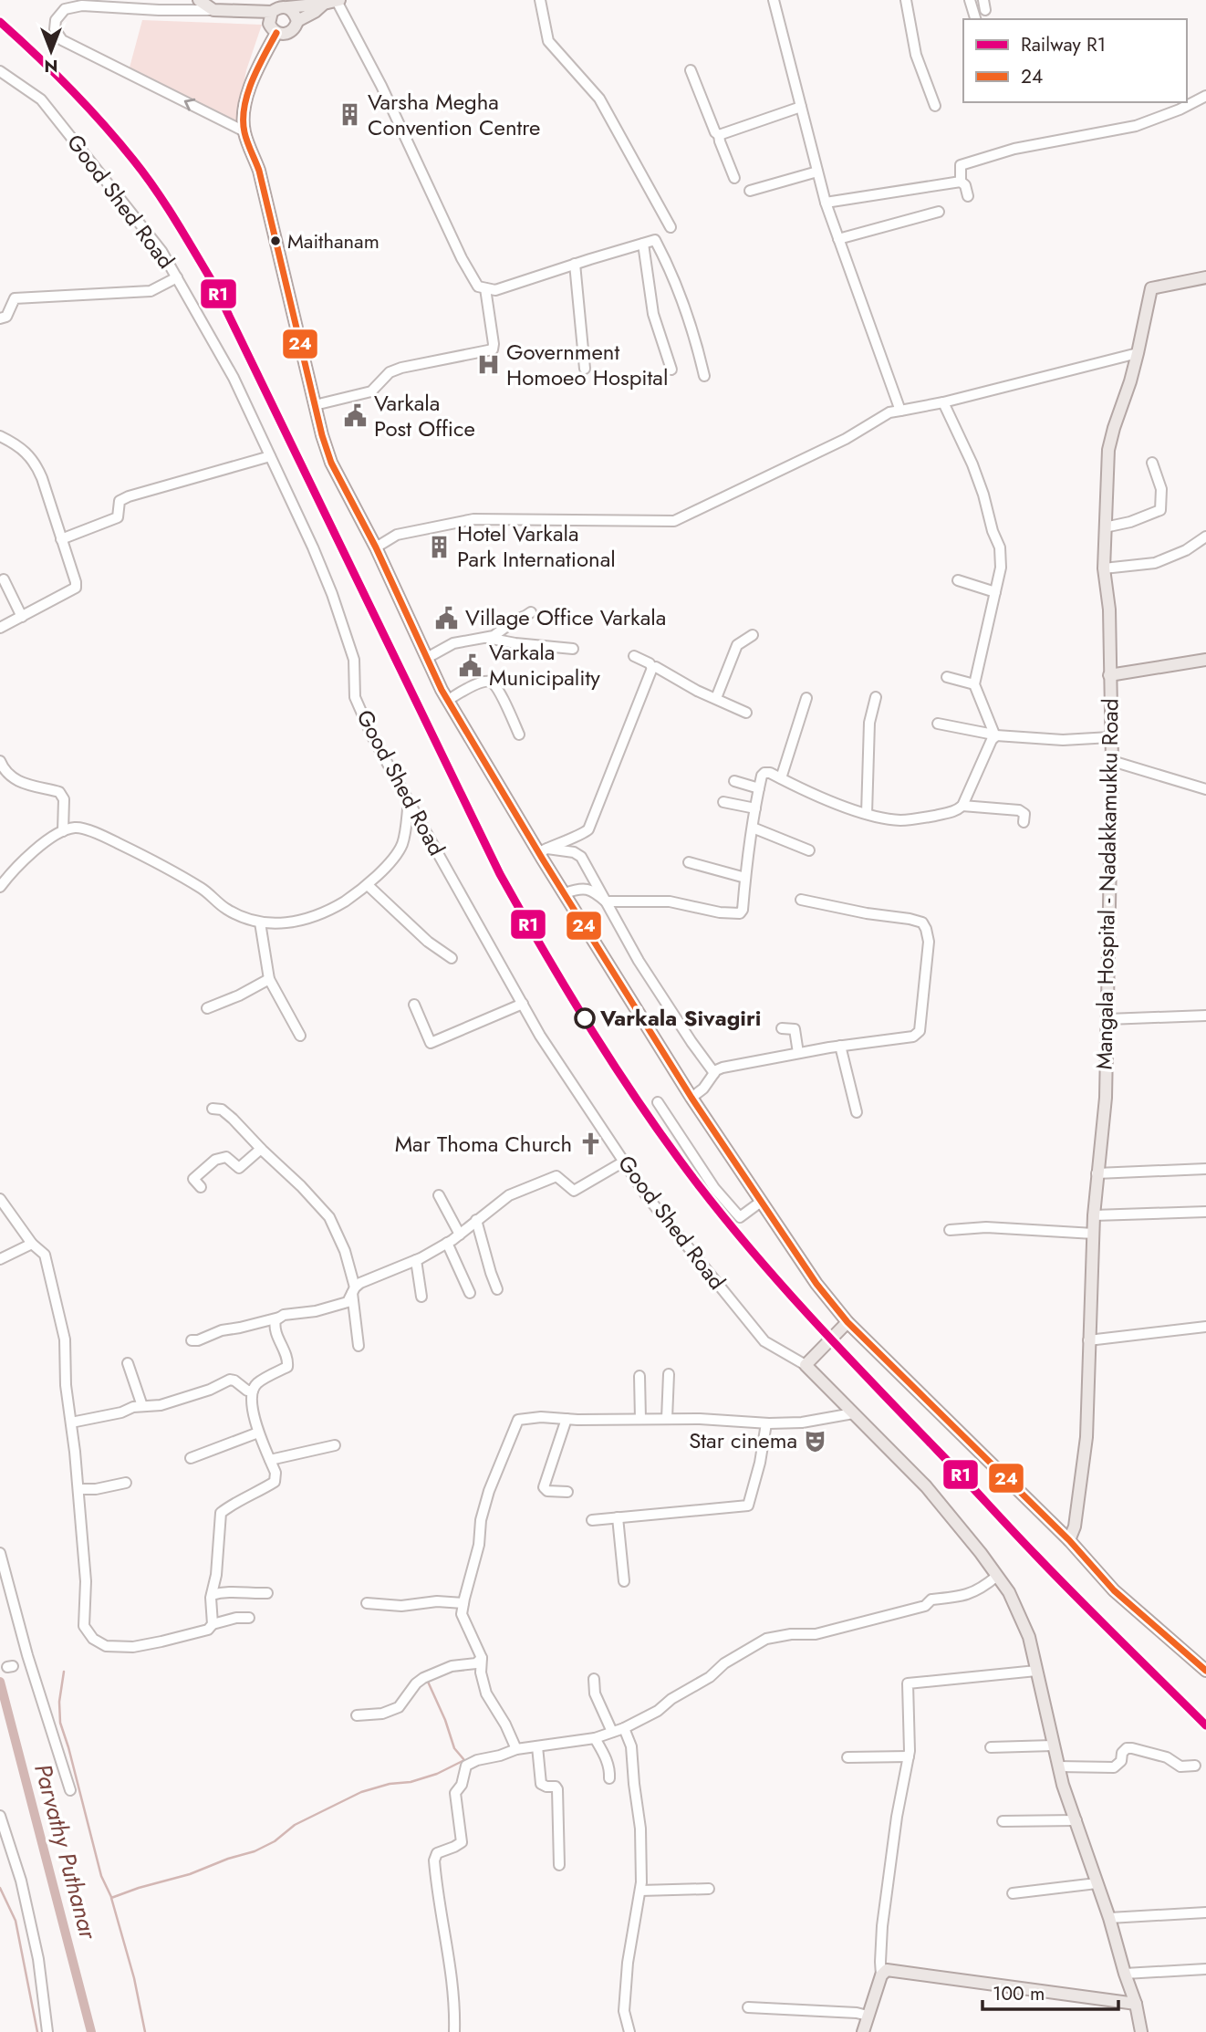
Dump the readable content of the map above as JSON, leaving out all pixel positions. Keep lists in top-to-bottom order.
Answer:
{
  "streets": {
    "main road": ["Mangala Hospital - Nadakkamukku Road"],
    "street": ["Good Shed Road"]
  },
  "water": ["Parvathy Puthanar"],
  "places": {
    "building": ["Varsha Megha Convention Centre", "Hotel Varkala Park International"],
    "other": ["Maithanam", "Varkala Sivagiri"],
    "hospital": ["Government Homoeo Hospital"],
    "public building": ["Varkala Post Office", "Village Office Varkala", "Varkala Municipality"],
    "church": ["Mar Thoma Church"],
    "theatre": ["Star cinema"]
  },
  "lines": ["rail line R1", "transit line 24"],
  "legend": ["Railway R1", "24"],
  "scale_bar": "100 m",
  "north": "bottom"
}
